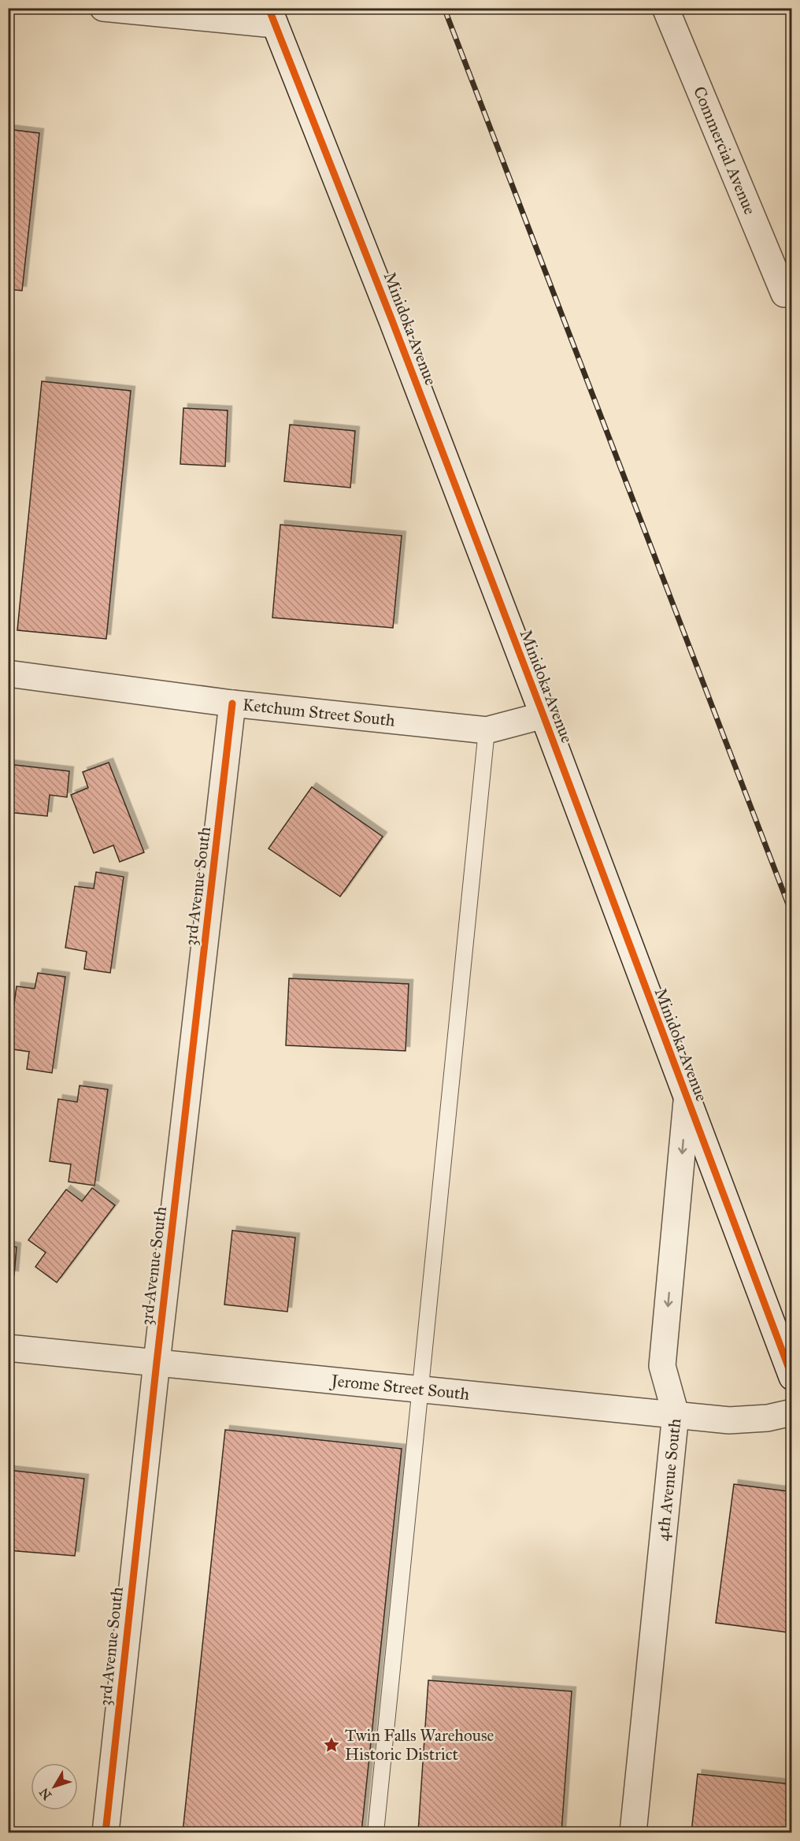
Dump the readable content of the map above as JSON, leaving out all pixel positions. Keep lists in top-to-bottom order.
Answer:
{
  "streets": {
    "street": [
      "Commercial Avenue",
      "Minidoka Avenue",
      "Ketchum Street South",
      "3rd Avenue South",
      "Jerome Street South",
      "4th Avenue South"
    ]
  },
  "crossings": [
    ["Minidoka Avenue", "Ketchum Street South"],
    ["Minidoka Avenue", "4th Avenue South"],
    ["Ketchum Street South", "3rd Avenue South"],
    ["3rd Avenue South", "Jerome Street South"],
    ["Jerome Street South", "4th Avenue South"]
  ],
  "one_way": ["4th Avenue South"],
  "places": {
    "place": ["Twin Falls Warehouse Historic District"]
  },
  "north": "bottom left"
}
